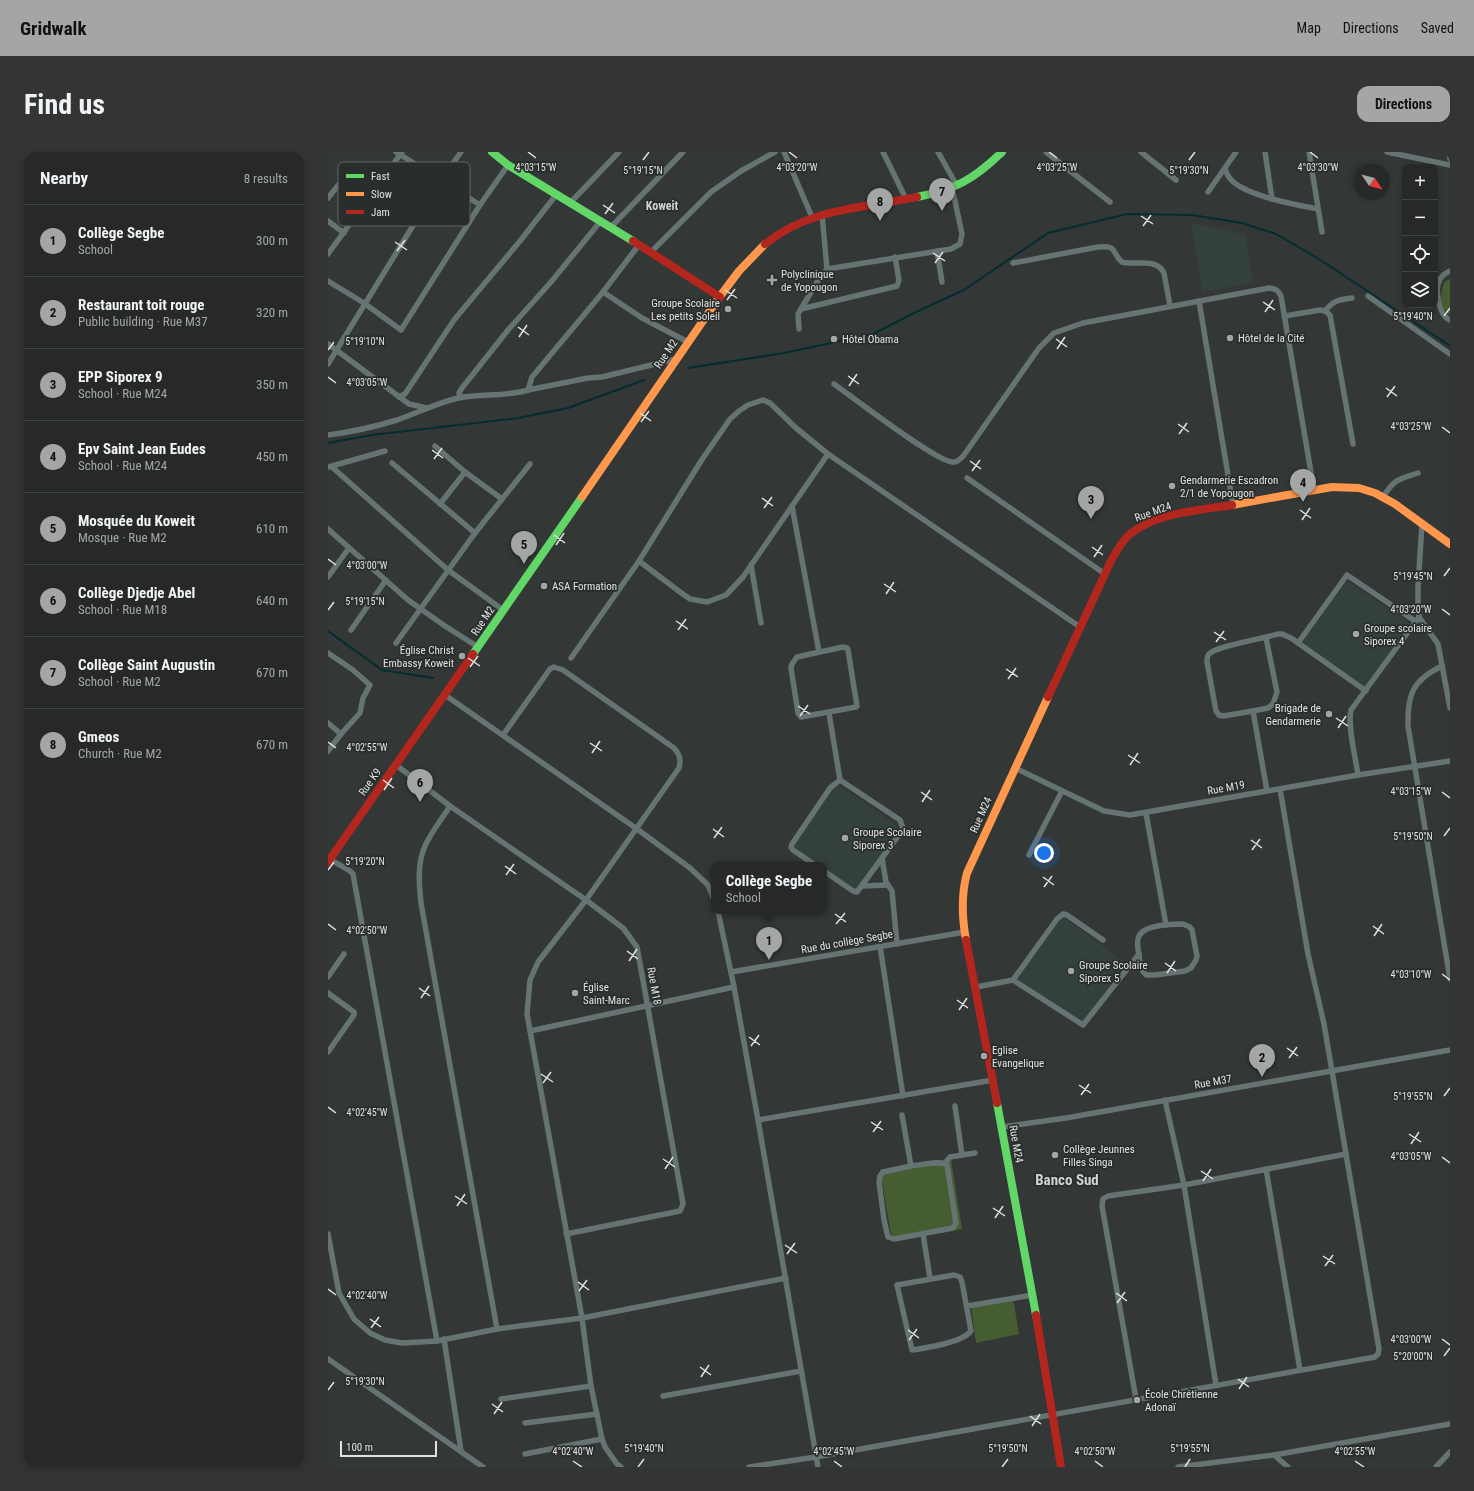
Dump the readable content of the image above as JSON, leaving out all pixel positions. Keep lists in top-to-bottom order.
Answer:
{
  "streets": {
    "street": [
      "Rue M2",
      "Rue M24",
      "Rue K9",
      "Rue M19",
      "Rue du collège Segbe",
      "Rue M18",
      "Rue M37"
    ]
  },
  "crossings": [
    ["Rue M2", "Rue K9"],
    ["Rue M24", "Rue M19"],
    ["Rue M24", "Rue du collège Segbe"],
    ["Rue M24", "Rue M37"],
    ["Rue K9", "Rue M18"]
  ],
  "districts": ["Koweit", "Banco Sud"],
  "places": {
    "health": ["Polyclinique de Yopougon"],
    "other": [
      "Groupe Scolaire Les petits Soleil",
      "Hôtel de la Cité",
      "Hôtel Obama",
      "Gendarmerie Escadron 2/1 de Yopougon",
      "ASA Formation",
      "Groupe scolaire Siporex 4",
      "Église Christ Embassy Koweit",
      "Brigade de Gendarmerie",
      "Groupe Scolaire Siporex 3",
      "Groupe Scolaire Siporex 5",
      "Église Saint-Marc",
      "Eglise Evangelique",
      "Collège Jeunnes Filles Singa",
      "École Chrétienne Adonaï"
    ]
  },
  "legend": ["Fast", "Slow", "Jam"],
  "scale_bar": "100 m",
  "north": "bottom right",
  "page": {
    "header": "Gridwalk",
    "nav": ["Map", "Directions", "Saved"],
    "buttons": "Directions",
    "title": "Find us",
    "heading": ["Nearby", "8 results"],
    "map_buttons": ["+", "−"],
    "pins": [
      "7",
      "8",
      "4",
      "3",
      "5",
      "6",
      "1",
      "2"
    ],
    "list": [
      {
        "mark": "1",
        "name": "Collège Segbe",
        "note": "School",
        "value": "300 m"
      },
      {
        "mark": "2",
        "name": "Restaurant toit rouge",
        "note": "Public building · Rue M37",
        "value": "320 m"
      },
      {
        "mark": "3",
        "name": "EPP Siporex 9",
        "note": "School · Rue M24",
        "value": "350 m"
      },
      {
        "mark": "4",
        "name": "Epv Saint Jean Eudes",
        "note": "School · Rue M24",
        "value": "450 m"
      },
      {
        "mark": "5",
        "name": "Mosquée du Koweit",
        "note": "Mosque · Rue M2",
        "value": "610 m"
      },
      {
        "mark": "6",
        "name": "Collège Djedje Abel",
        "note": "School · Rue M18",
        "value": "640 m"
      },
      {
        "mark": "7",
        "name": "Collège Saint Augustin",
        "note": "School · Rue M2",
        "value": "670 m"
      },
      {
        "mark": "8",
        "name": "Gmeos",
        "note": "Church · Rue M2",
        "value": "670 m"
      }
    ],
    "popup": ["Collège Segbe", "School"],
    "scale": "100 m"
  },
  "coordinates": [
    "4°03'15\"W",
    "4°03'20\"W",
    "4°03'25\"W",
    "4°03'30\"W",
    "5°19'15\"N",
    "5°19'30\"N",
    "5°19'40\"N",
    "5°19'10\"N",
    "4°03'05\"W",
    "4°03'00\"W",
    "5°19'45\"N",
    "4°02'55\"W",
    "5°19'50\"N",
    "5°19'20\"N",
    "4°02'50\"W",
    "4°03'10\"W",
    "5°19'55\"N",
    "4°02'45\"W",
    "4°02'40\"W",
    "5°20'00\"N"
  ]
}
